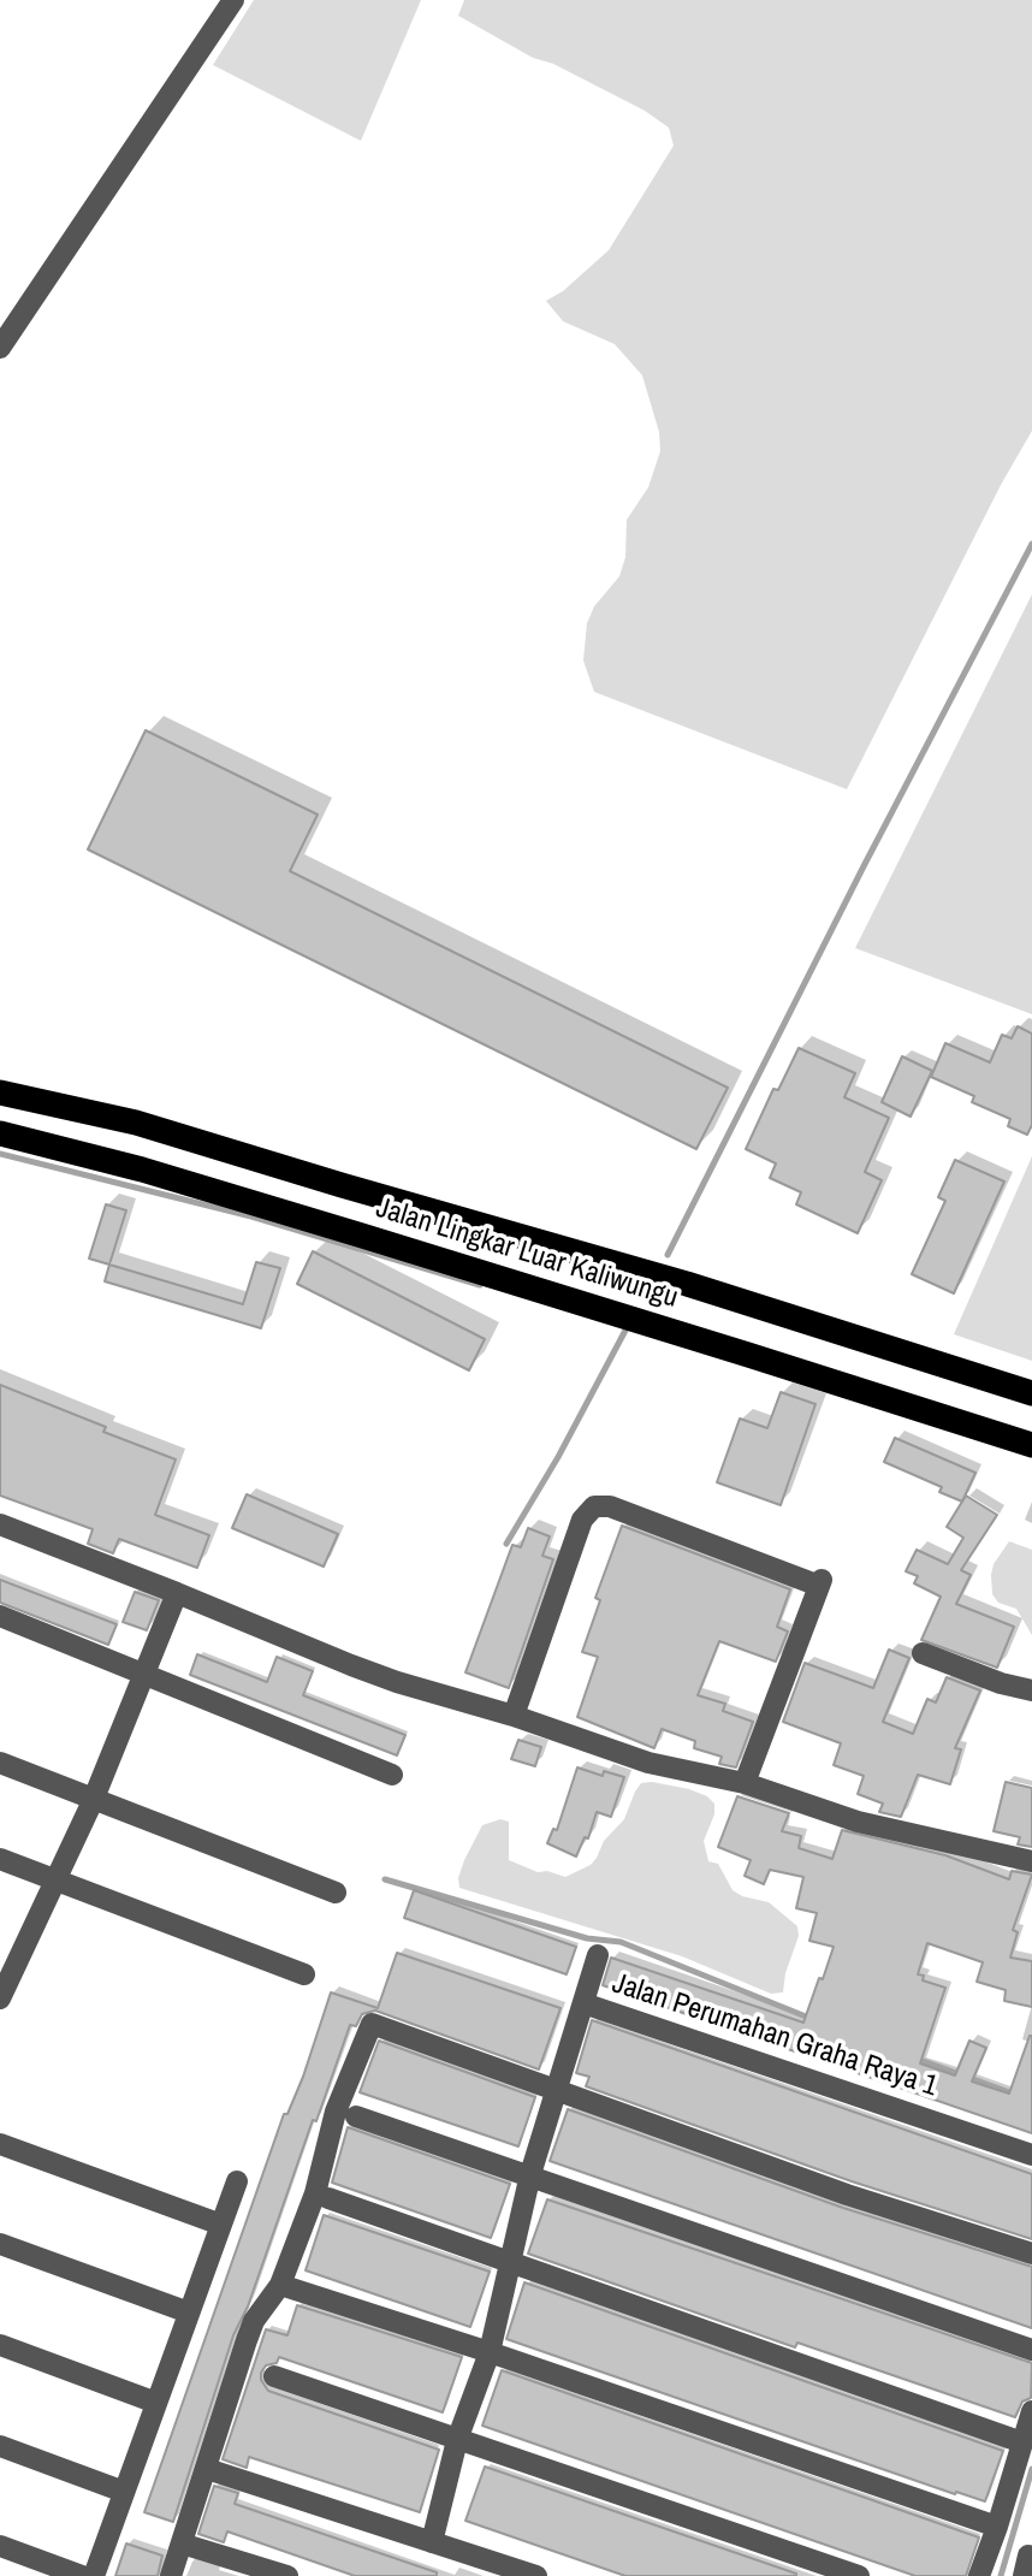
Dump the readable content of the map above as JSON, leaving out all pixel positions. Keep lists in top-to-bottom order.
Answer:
{
  "streets": {
    "highway": ["Jalan Lingkar Luar Kaliwungu"],
    "street": ["Jalan Perumahan Graha Raya 1"]
  }
}
